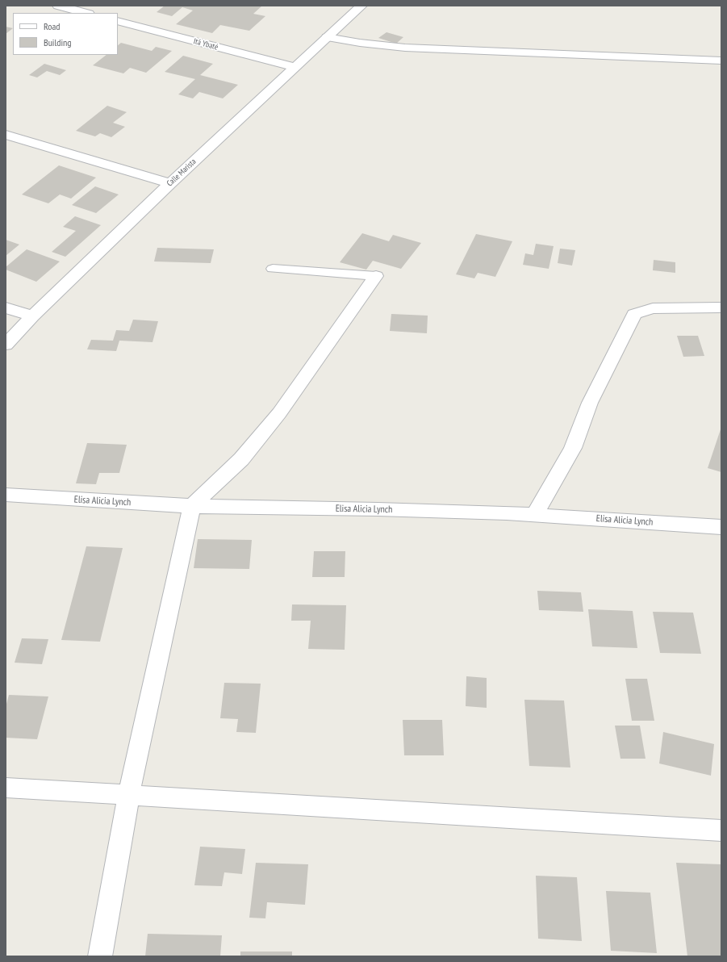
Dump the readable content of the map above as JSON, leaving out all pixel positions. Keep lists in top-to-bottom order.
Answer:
{
  "streets": {
    "street": ["Itá Ybaté", "Calle Marista", "Elisa Alicia Lynch"]
  },
  "crossings": [
    ["Itá Ybaté", "Calle Marista"]
  ],
  "legend": ["Road", "Building"]
}
